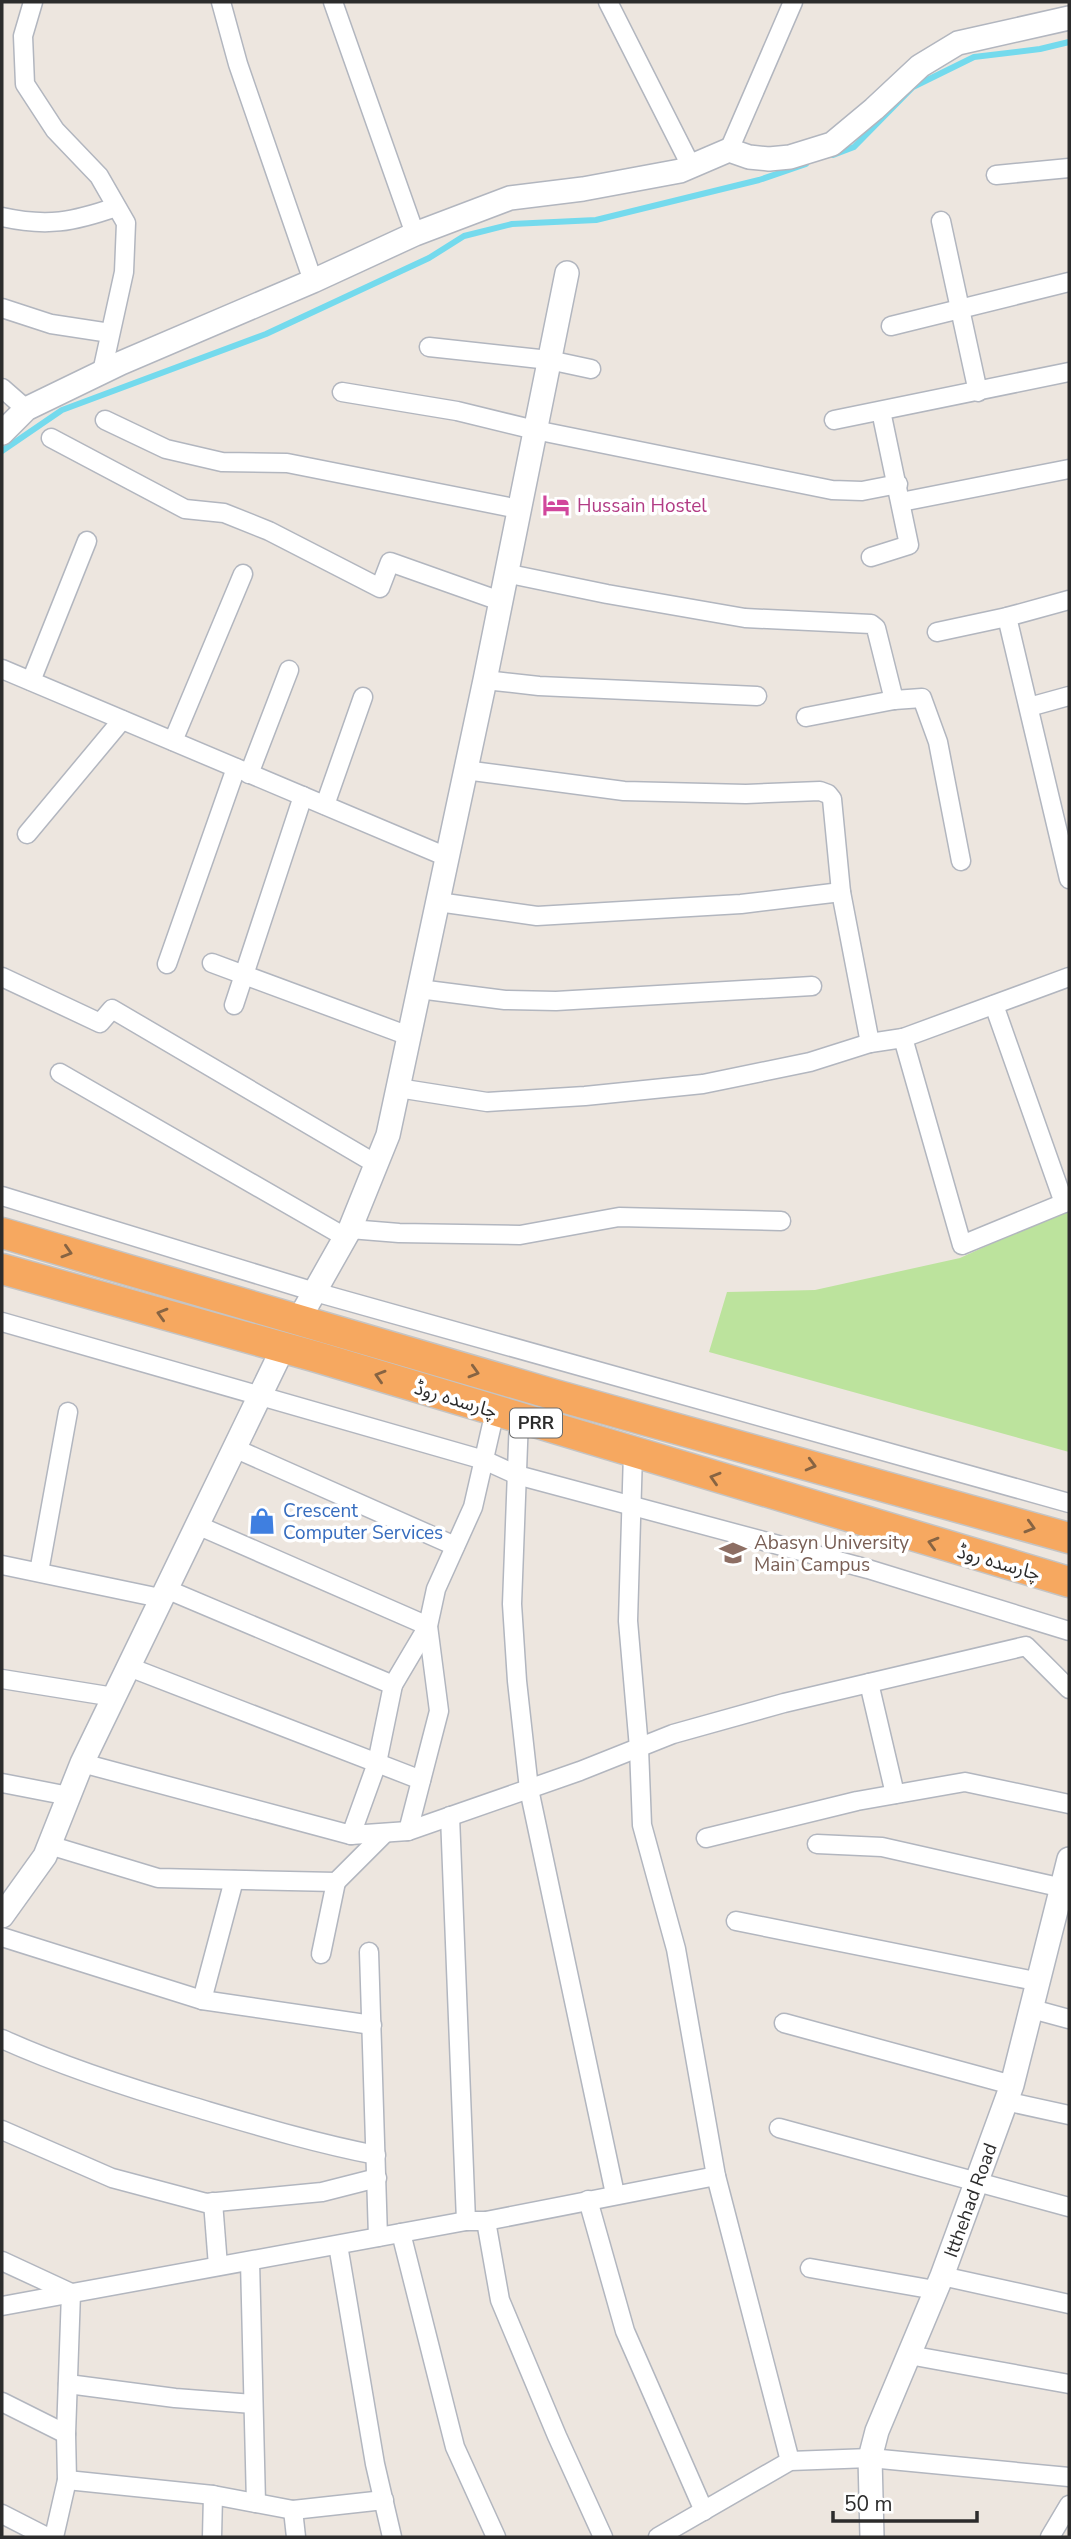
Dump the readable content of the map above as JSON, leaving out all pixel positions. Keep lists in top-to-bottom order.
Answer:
{
  "streets": {
    "highway": ["چارسدہ روڈ", "PRR"],
    "street": ["Itthehad Road"]
  },
  "places": {
    "hotel": ["Hussain Hostel"],
    "shop": ["Crescent Computer Services"],
    "school or university": ["Abasyn University Main Campus"]
  },
  "scale_bar": "50 m"
}
